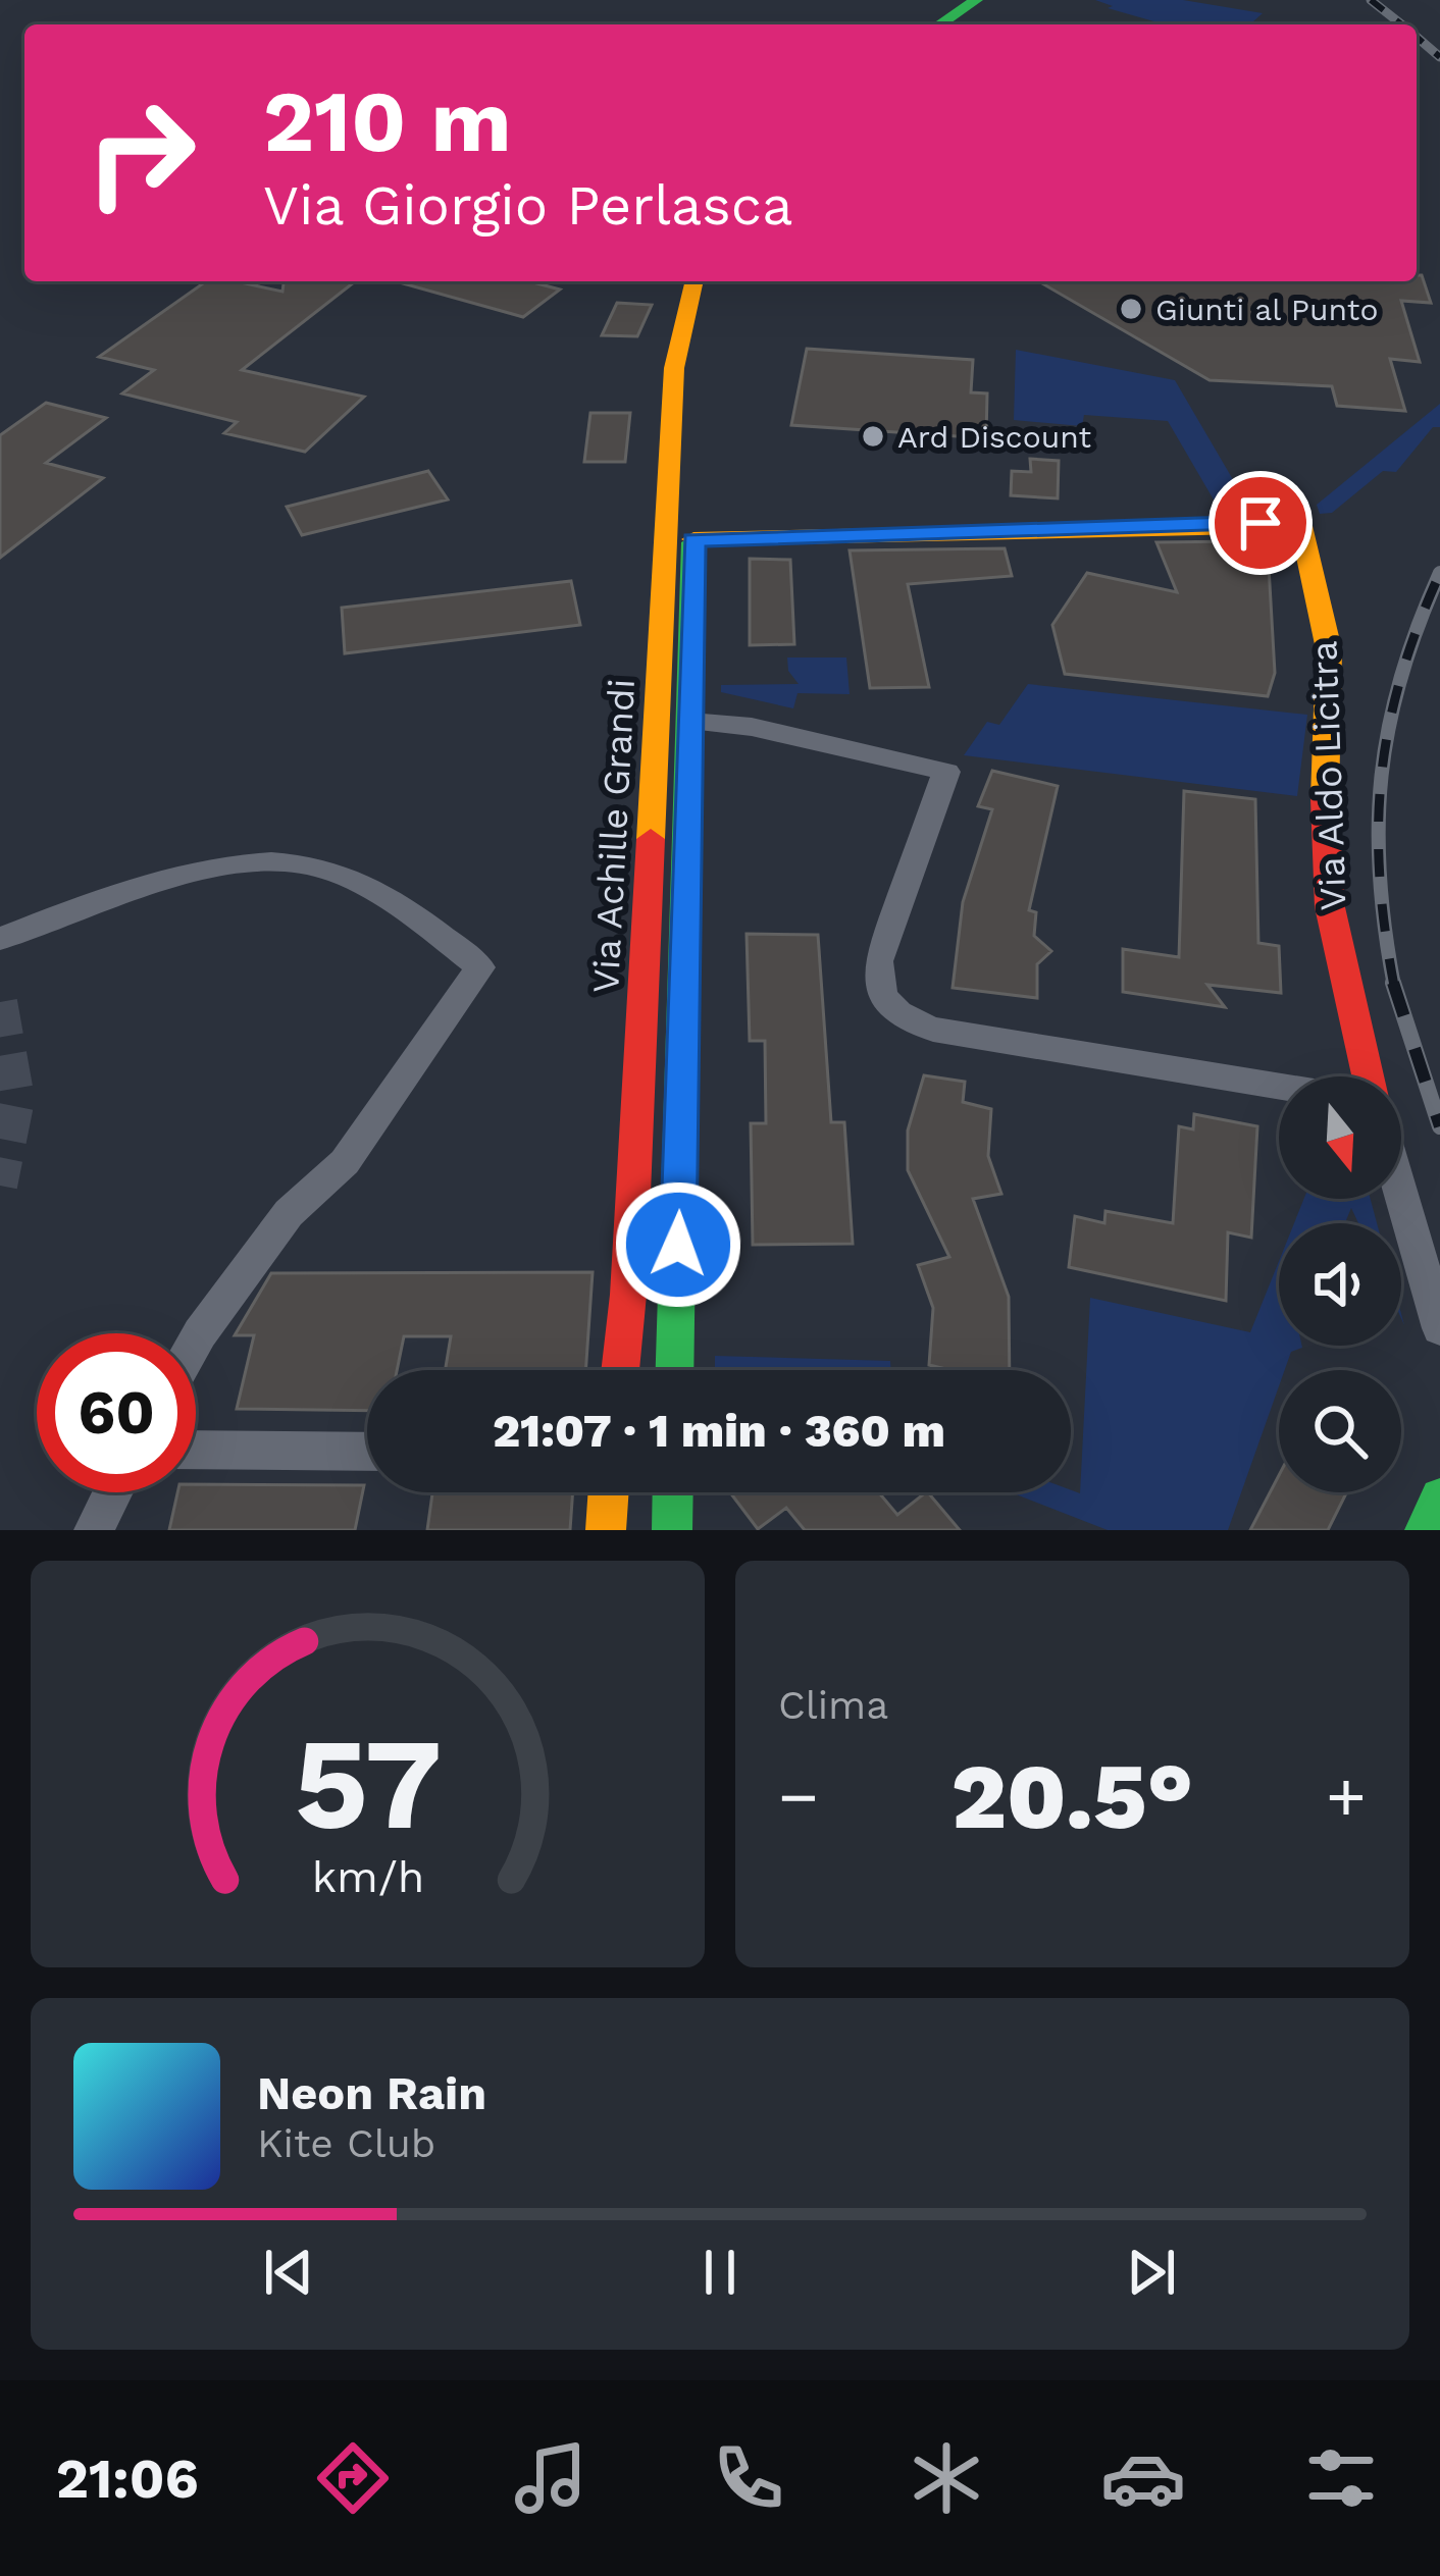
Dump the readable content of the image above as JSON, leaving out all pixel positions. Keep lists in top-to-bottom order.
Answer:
{
  "streets": {
    "main road": ["Via Aldo Licitra", "Via Achille Grandi"]
  },
  "crossings": [
    ["Via Aldo Licitra", "Via Achille Grandi"]
  ],
  "places": ["Giunti al Punto", "Ard Discount"],
  "north": "bottom",
  "page": {
    "turn": ["210 m", "Via Giorgio Perlasca"],
    "limit": "60",
    "trip": "21:07 · 1 min · 360 m",
    "tile": "Clima",
    "heat": ["−", "20.5°", "+"],
    "song": ["Neon Rain", "Kite Club"],
    "tabs": "21:06",
    "gauge": ["57", "km/h"]
  }
}
